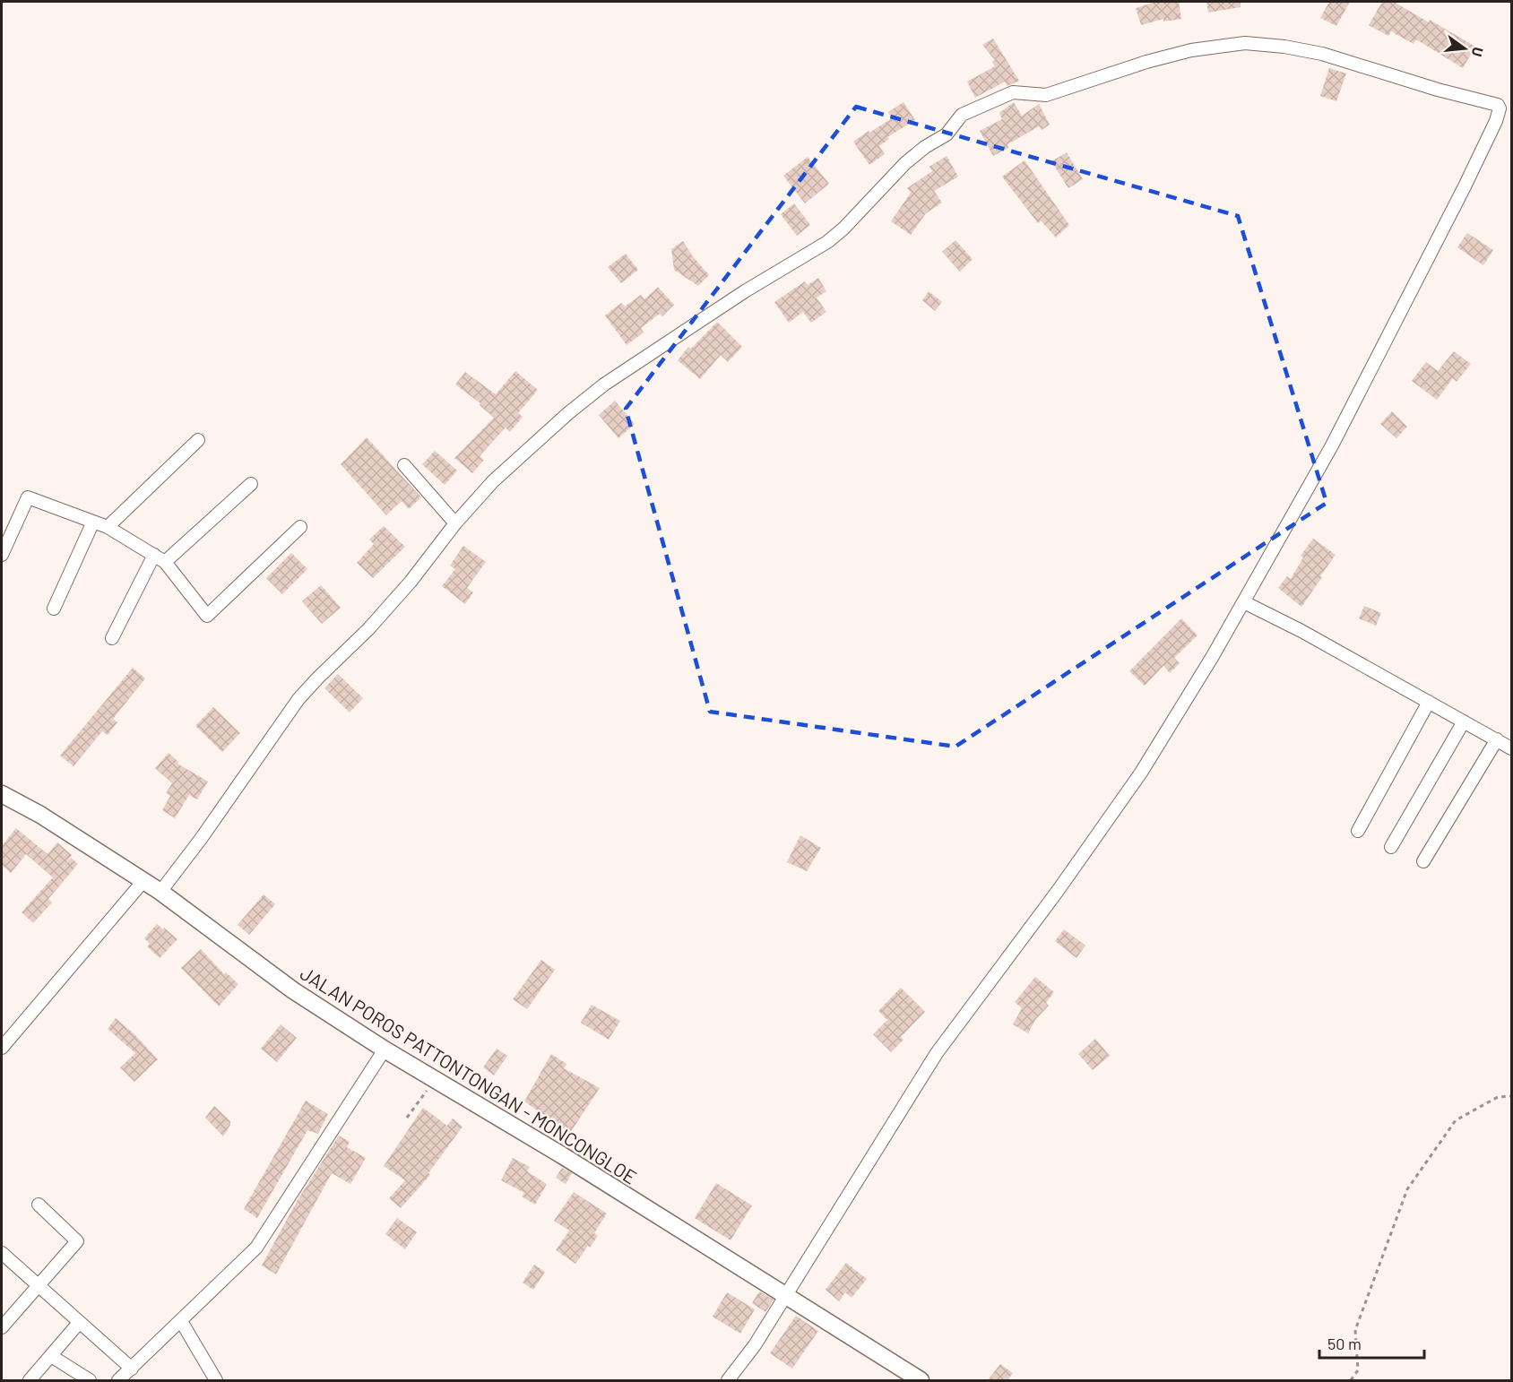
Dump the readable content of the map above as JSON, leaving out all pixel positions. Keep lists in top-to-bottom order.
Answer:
{
  "streets": {
    "street": ["JALAN POROS PATTONTONGAN - MONCONGLOE"]
  },
  "scale_bar": "50 m",
  "north": "right"
}
